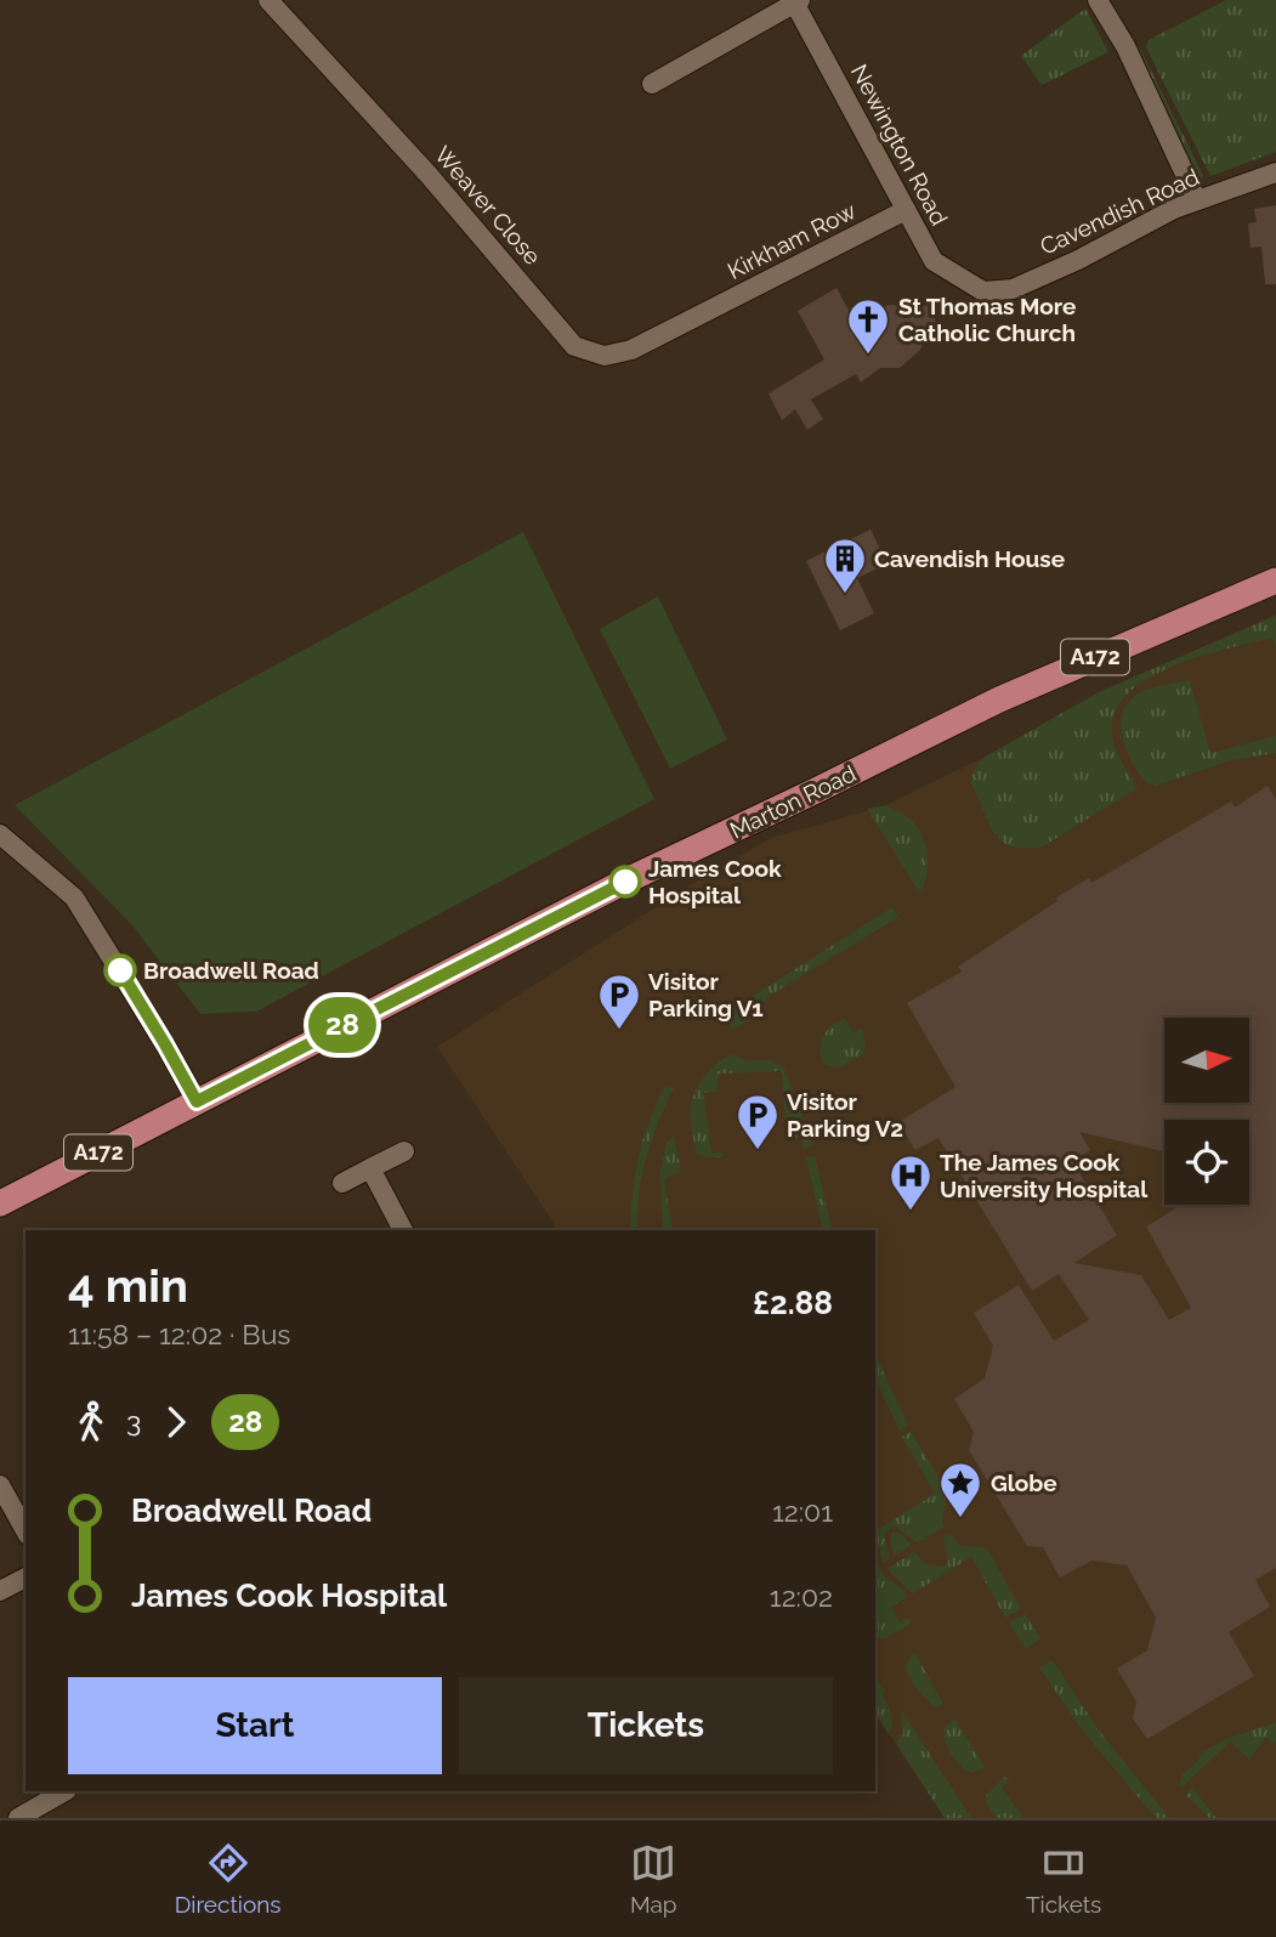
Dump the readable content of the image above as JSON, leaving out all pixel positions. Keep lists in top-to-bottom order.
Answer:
{
  "streets": {
    "main road": ["A172", "Marton Road"],
    "street": [
      "Newington Road",
      "Weaver Close",
      "Cavendish Road",
      "Kirkham Row"
    ]
  },
  "crossings": [
    ["Newington Road", "Cavendish Road"],
    ["Newington Road", "Kirkham Row"],
    ["Weaver Close", "Kirkham Row"]
  ],
  "places": {
    "church": ["St Thomas More Catholic Church"],
    "building": ["Cavendish House"],
    "other": ["James Cook Hospital", "Broadwell Road"],
    "parking": ["Visitor Parking V1", "Visitor Parking V2"],
    "hospital": ["The James Cook University Hospital"],
    "place": ["Globe"]
  },
  "lines": ["bus line 28"],
  "north": "right",
  "page": {
    "on_map": "28",
    "heading": ["4 min", "11:58 – 12:02 · Bus", "£2.88"],
    "legs": ["3", "28"],
    "list": [
      {
        "name": "Broadwell Road",
        "value": "12:01"
      },
      {
        "name": "James Cook Hospital",
        "value": "12:02"
      }
    ],
    "buttons": ["Start", "Tickets"],
    "tabs": ["Directions", "Map", "Tickets"]
  }
}
